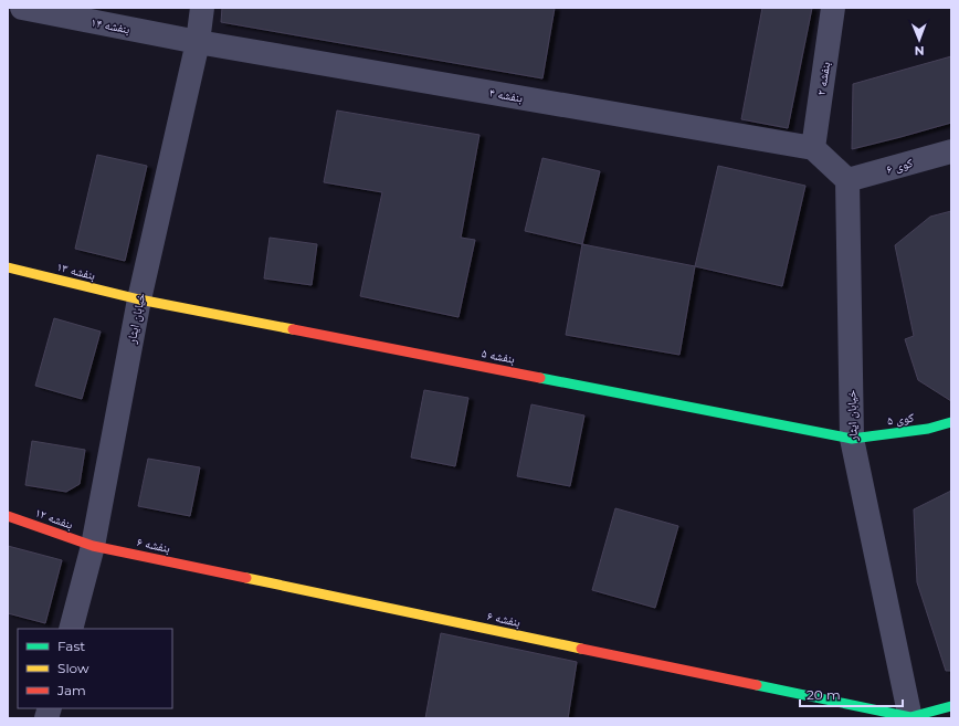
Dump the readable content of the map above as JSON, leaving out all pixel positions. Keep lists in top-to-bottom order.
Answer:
{
  "streets": {
    "street": [
      "بنفشه ۱۴",
      "بنفشه ۲",
      "بنفشه ۴",
      "کوی ۶",
      "بنفشه ۱۳",
      "خیابان ایثار",
      "بنفشه ۵",
      "کوی ۵",
      "بنفشه ۱۲",
      "بنفشه ۶"
    ]
  },
  "crossings": [
    ["بنفشه ۱۴", "بنفشه ۴"],
    ["بنفشه ۱۴", "خیابان ایثار"],
    ["بنفشه ۲", "بنفشه ۴"],
    ["بنفشه ۴", "خیابان ایثار"],
    ["کوی ۶", "خیابان ایثار"],
    ["بنفشه ۱۳", "خیابان ایثار"],
    ["بنفشه ۱۳", "بنفشه ۵"],
    ["خیابان ایثار", "بنفشه ۵"],
    ["خیابان ایثار", "کوی ۵"],
    ["خیابان ایثار", "بنفشه ۱۲"],
    ["خیابان ایثار", "بنفشه ۶"],
    ["بنفشه ۵", "کوی ۵"],
    ["بنفشه ۱۲", "بنفشه ۶"]
  ],
  "legend": ["Fast", "Slow", "Jam"],
  "scale_bar": "20 m",
  "north": "bottom"
}
